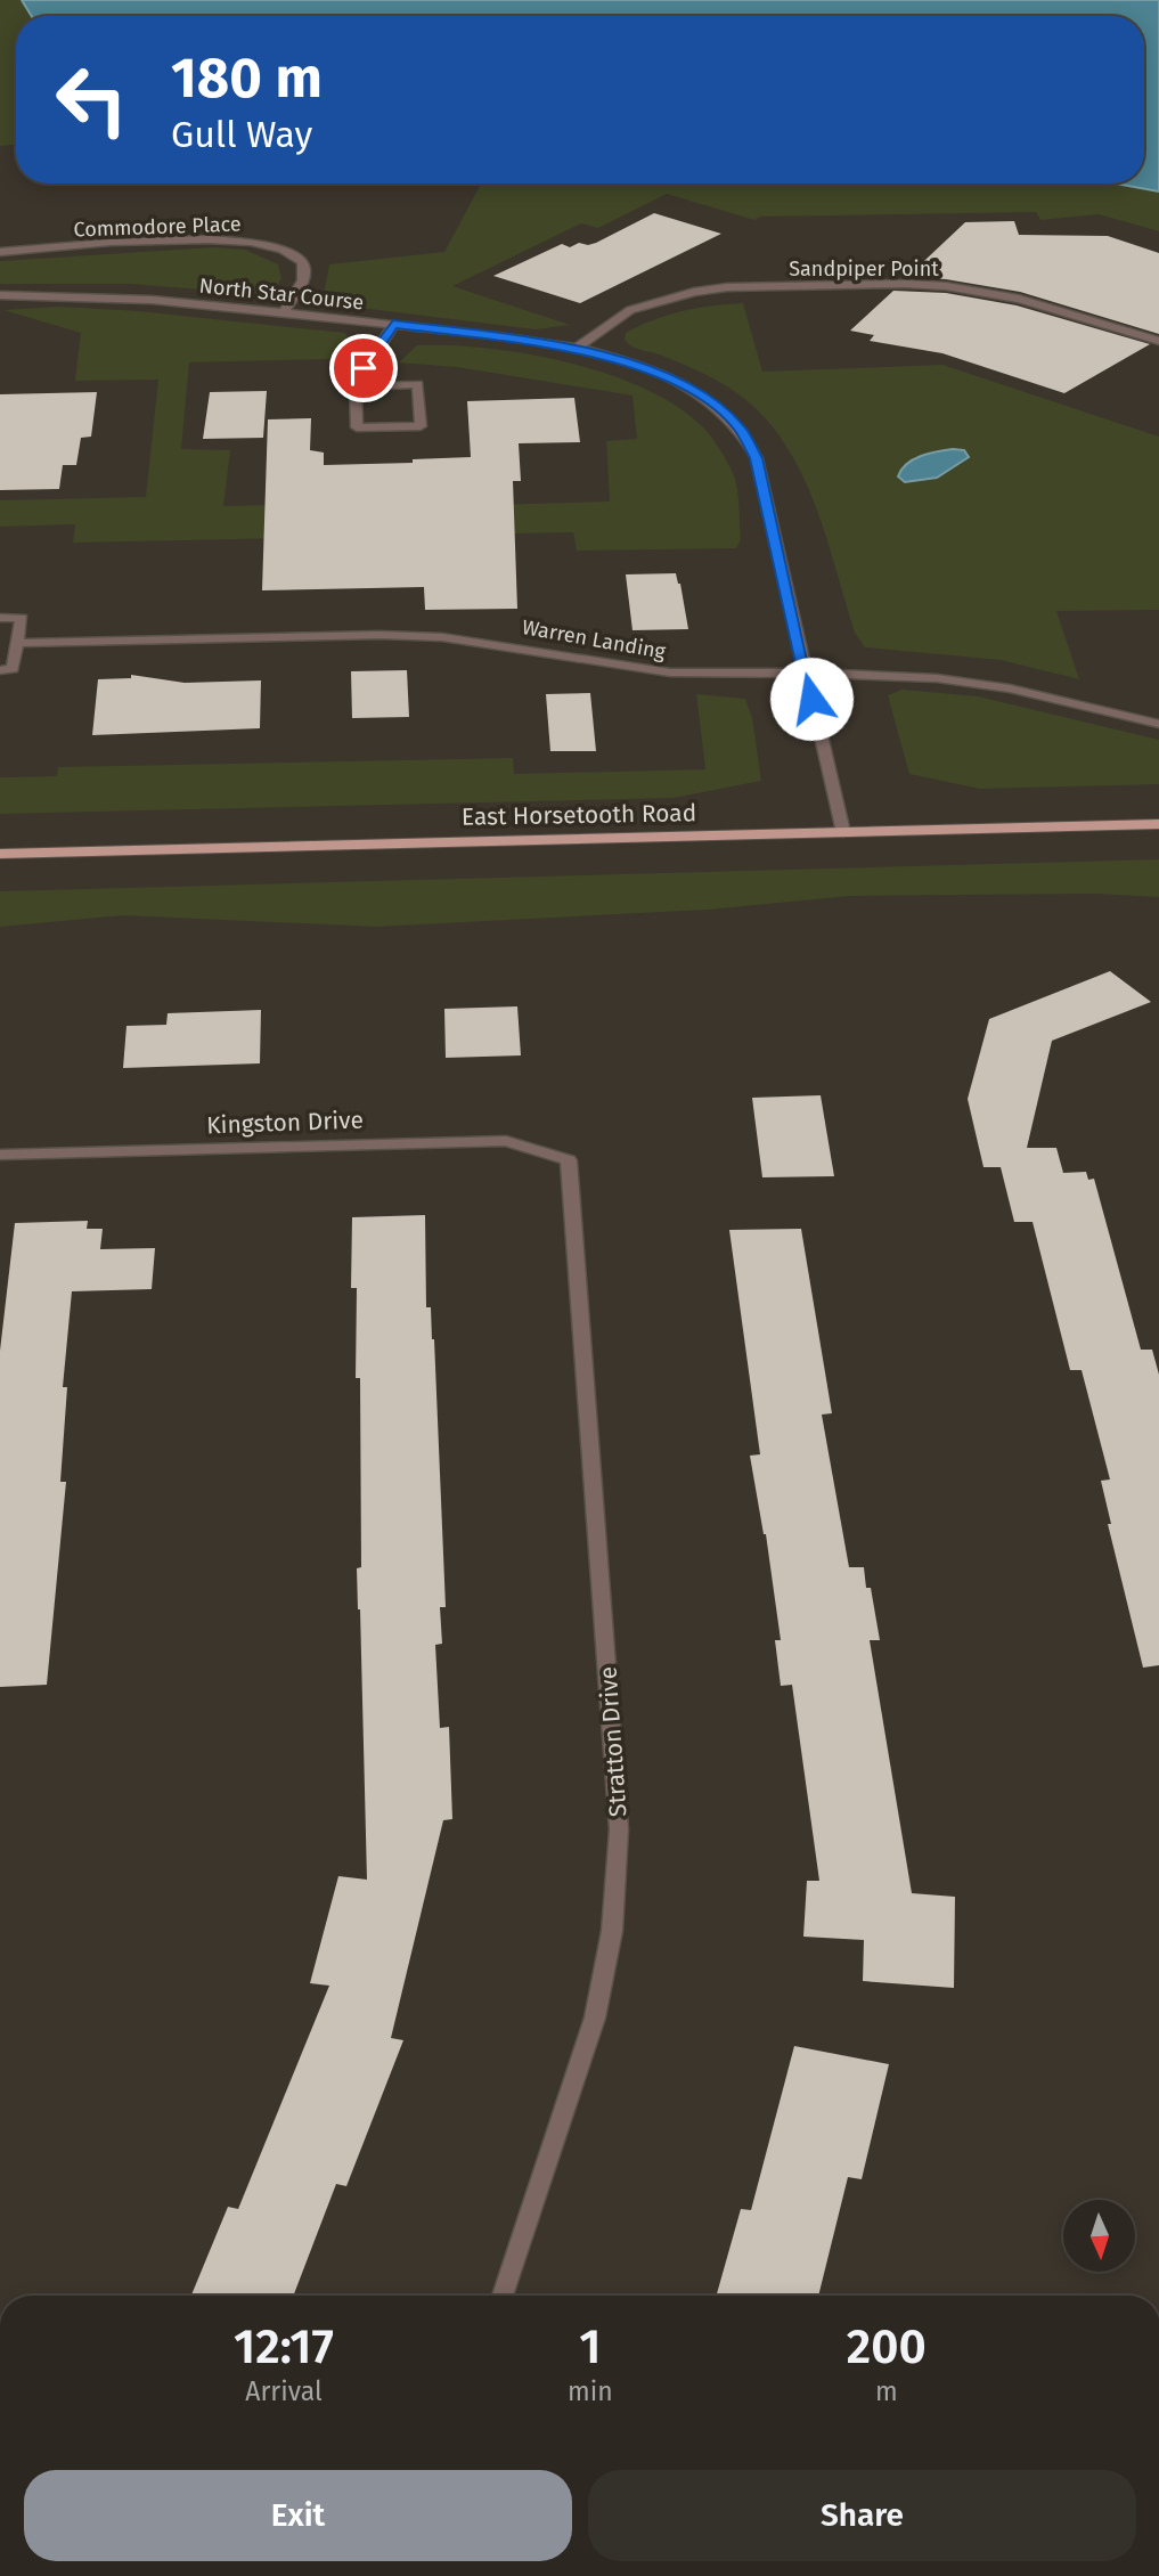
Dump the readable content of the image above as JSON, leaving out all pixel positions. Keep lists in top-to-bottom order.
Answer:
{
  "streets": {
    "main road": ["East Horsetooth Road"],
    "street": [
      "Commodore Place",
      "Sandpiper Point",
      "North Star Course",
      "Warren Landing",
      "Kingston Drive",
      "Stratton Drive"
    ]
  },
  "crossings": [
    ["Commodore Place", "North Star Course"],
    ["Sandpiper Point", "North Star Course"],
    ["North Star Course", "Warren Landing"],
    ["North Star Course", "East Horsetooth Road"],
    ["Kingston Drive", "Stratton Drive"]
  ],
  "north": "bottom",
  "page": {
    "turn": ["180 m", "Gull Way"],
    "eta": [
      "12:17",
      "Arrival",
      "1",
      "min",
      "200",
      "m"
    ],
    "buttons": ["Exit", "Share"]
  }
}
